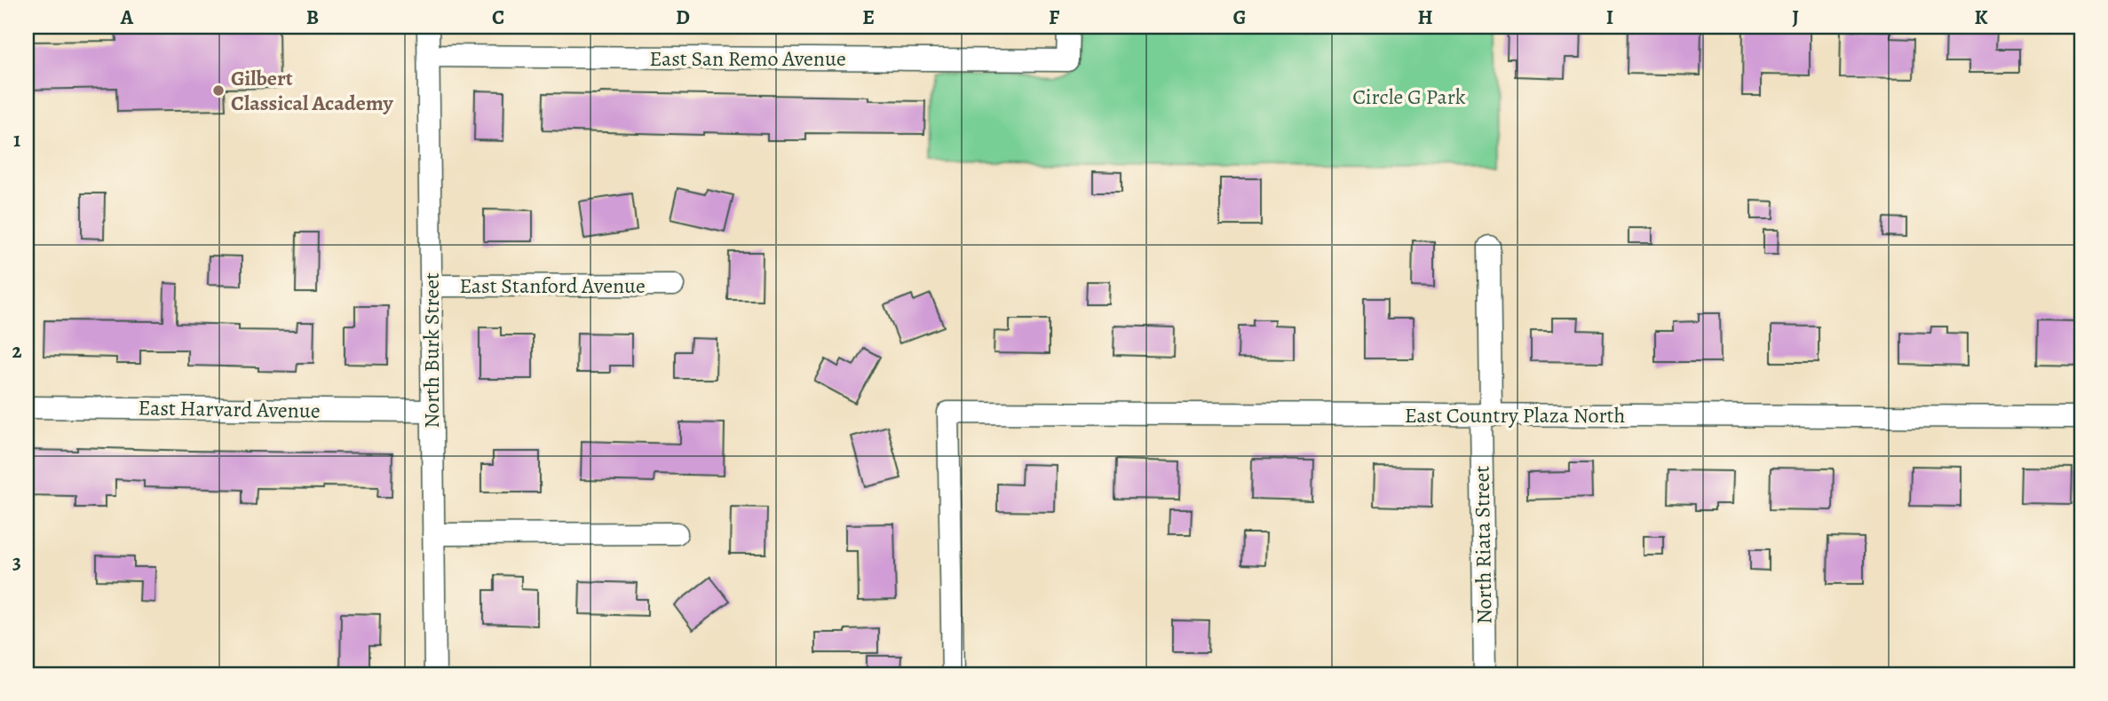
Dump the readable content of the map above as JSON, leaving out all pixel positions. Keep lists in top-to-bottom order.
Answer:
{
  "streets": {
    "street": [
      "East San Remo Avenue",
      "East Stanford Avenue",
      "North Burk Street",
      "East Harvard Avenue",
      "East Country Plaza North",
      "North Riata Street"
    ]
  },
  "crossings": [
    ["East San Remo Avenue", "North Burk Street"],
    ["East Stanford Avenue", "North Burk Street"],
    ["North Burk Street", "East Harvard Avenue"],
    ["East Country Plaza North", "North Riata Street"]
  ],
  "parks": ["Circle G Park"],
  "places": ["Gilbert Classical Academy"],
  "grid": {
    "columns": [
      "A",
      "B",
      "C",
      "D",
      "E",
      "F",
      "G",
      "H",
      "I",
      "J",
      "K"
    ],
    "rows": ["1", "2", "3"]
  }
}
